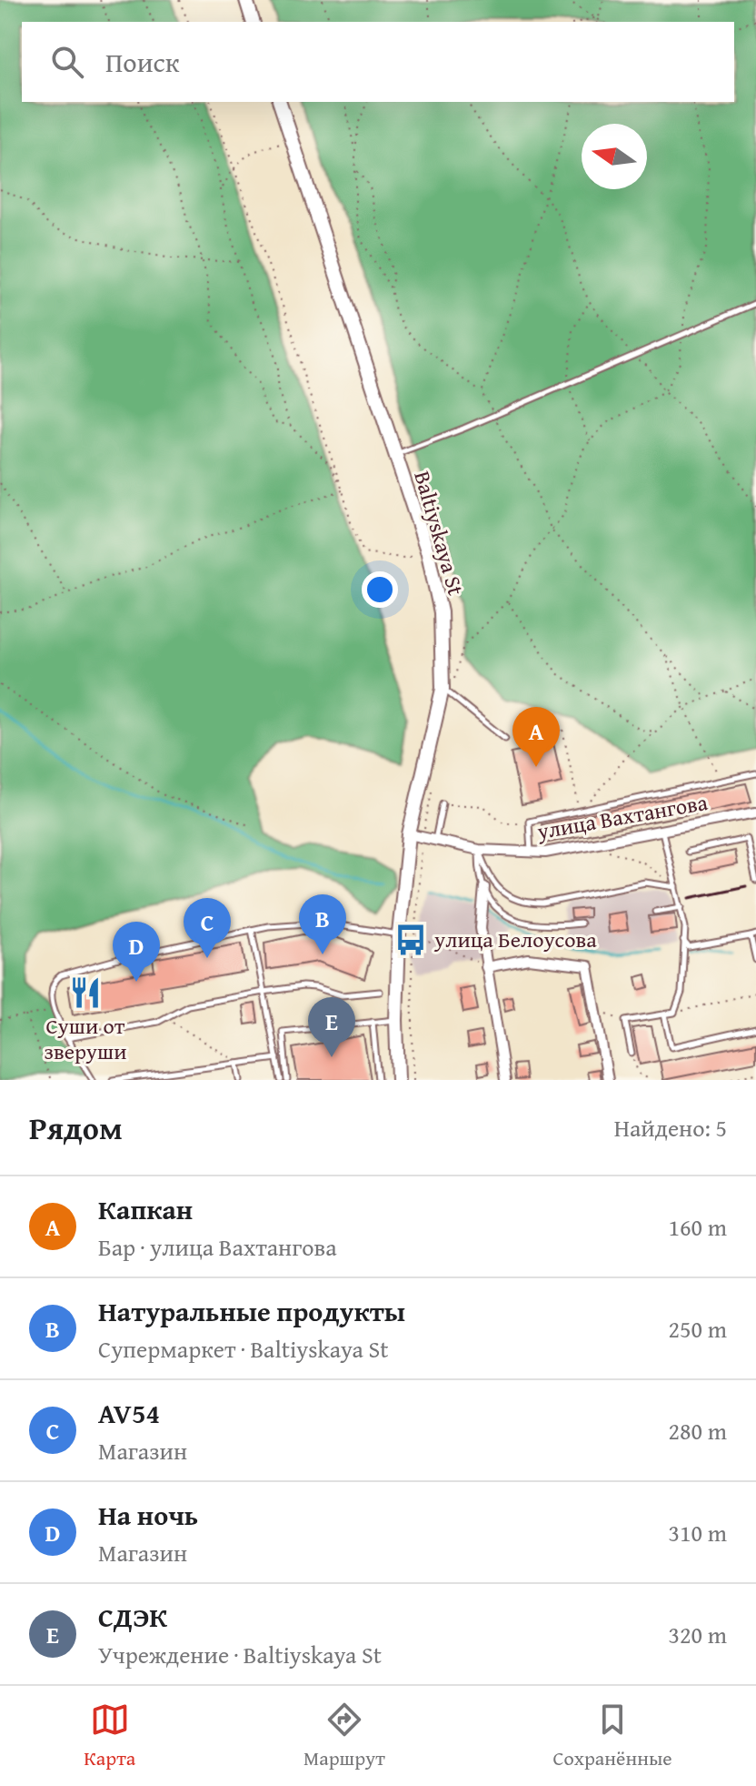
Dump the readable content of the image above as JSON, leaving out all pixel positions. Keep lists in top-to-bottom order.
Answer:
{
  "streets": {
    "main road": ["Baltiyskaya St"],
    "street": ["улица Вахтангова"]
  },
  "crossings": [
    ["Baltiyskaya St", "улица Вахтангова"]
  ],
  "places": {
    "bus stop": ["улица Белоусова"],
    "restaurant": ["Суши от зверуши"]
  },
  "north": "left",
  "page": {
    "search": "Поиск",
    "pins": [
      "A",
      "B",
      "C",
      "D",
      "E"
    ],
    "heading": ["Рядом", "Найдено: 5"],
    "list": [
      {
        "mark": "A",
        "name": "Капкан",
        "note": "Бар · улица Вахтангова",
        "value": "160 m"
      },
      {
        "mark": "B",
        "name": "Натуральные продукты",
        "note": "Супермаркет · Baltiyskaya St",
        "value": "250 m"
      },
      {
        "mark": "C",
        "name": "AV54",
        "note": "Магазин",
        "value": "280 m"
      },
      {
        "mark": "D",
        "name": "На ночь",
        "note": "Магазин",
        "value": "310 m"
      },
      {
        "mark": "E",
        "name": "СДЭК",
        "note": "Учреждение · Baltiyskaya St",
        "value": "320 m"
      }
    ],
    "nav": ["Карта", "Маршрут", "Сохранённые"]
  }
}
